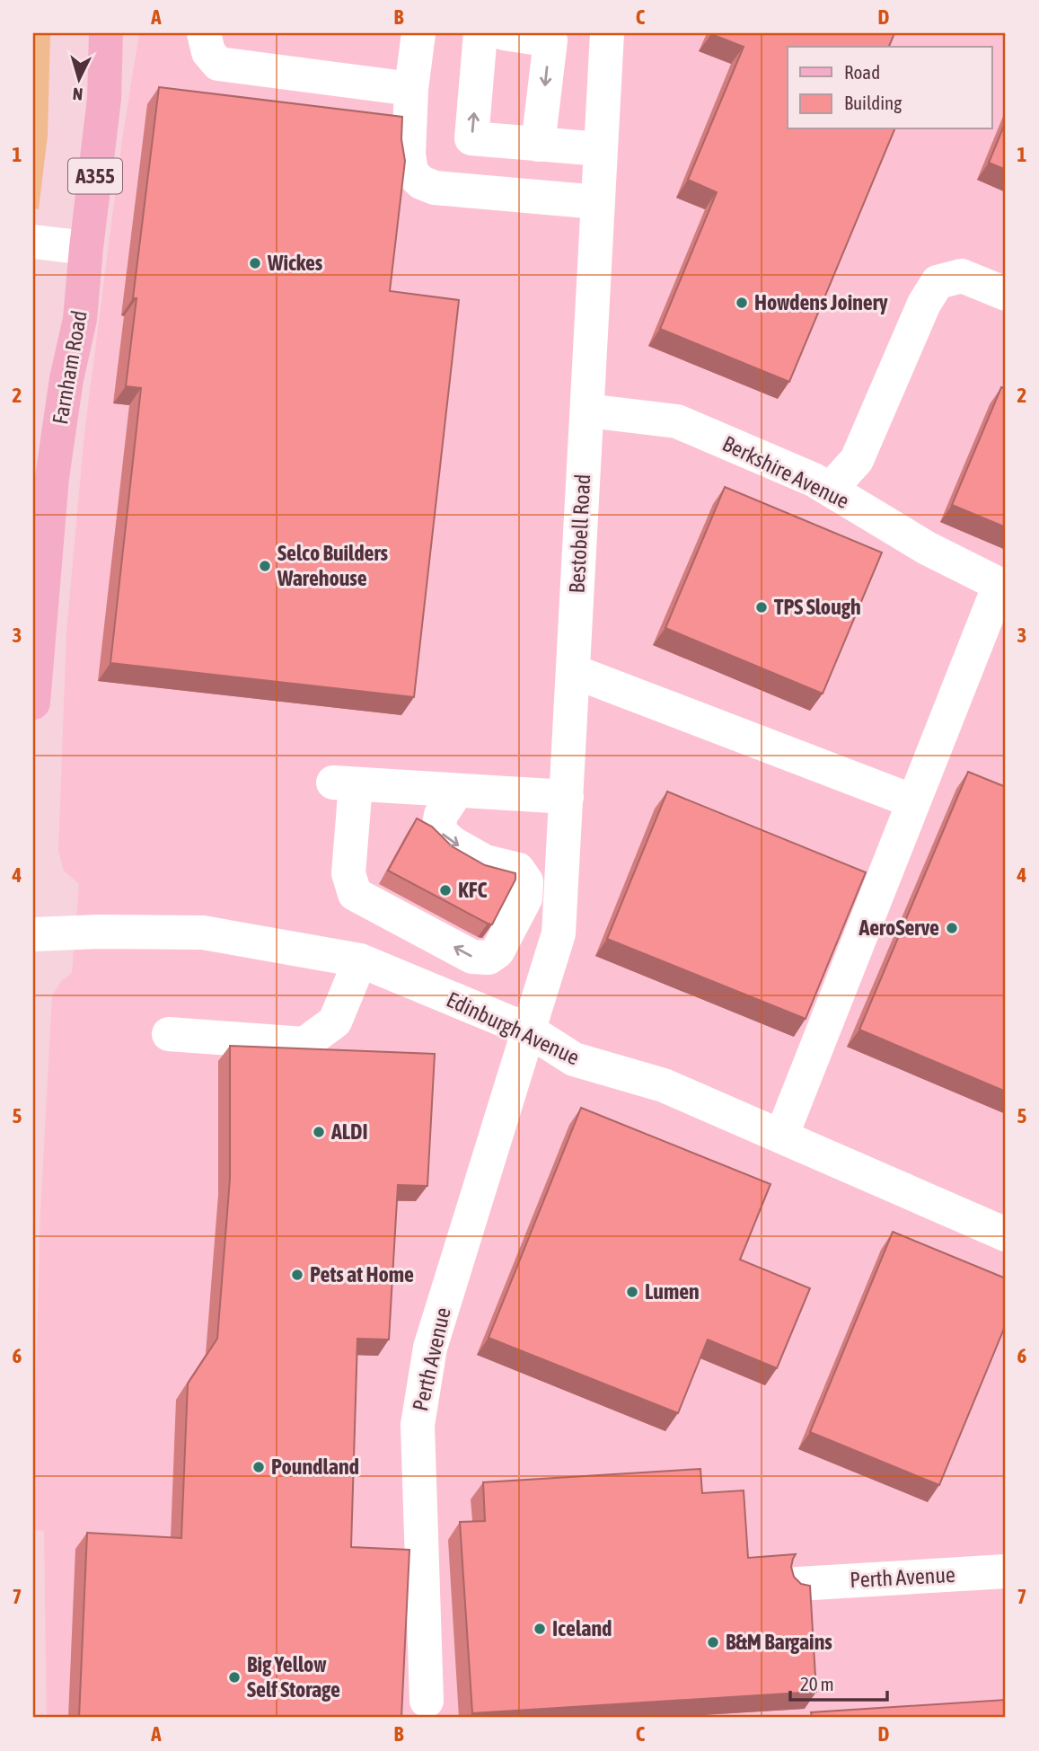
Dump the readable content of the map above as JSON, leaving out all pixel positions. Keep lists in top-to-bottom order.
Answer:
{
  "streets": {
    "main road": ["A355", "Farnham Road"],
    "street": [
      "Berkshire Avenue",
      "Bestobell Road",
      "Edinburgh Avenue",
      "Perth Avenue"
    ]
  },
  "crossings": [
    ["Berkshire Avenue", "Bestobell Road"],
    ["Bestobell Road", "Edinburgh Avenue"],
    ["Bestobell Road", "Perth Avenue"],
    ["Edinburgh Avenue", "Perth Avenue"]
  ],
  "places": [
    "Wickes",
    "Howdens Joinery",
    "Selco Builders Warehouse",
    "TPS Slough",
    "KFC",
    "AeroServe",
    "ALDI",
    "Pets at Home",
    "Lumen",
    "Poundland",
    "Iceland",
    "B&M Bargains",
    "Big Yellow Self Storage"
  ],
  "legend": ["Road", "Building"],
  "scale_bar": "20 m",
  "north": "bottom",
  "grid": {
    "columns": [
      "A",
      "B",
      "C",
      "D"
    ],
    "rows": [
      "1",
      "2",
      "3",
      "4",
      "5",
      "6",
      "7"
    ]
  }
}
